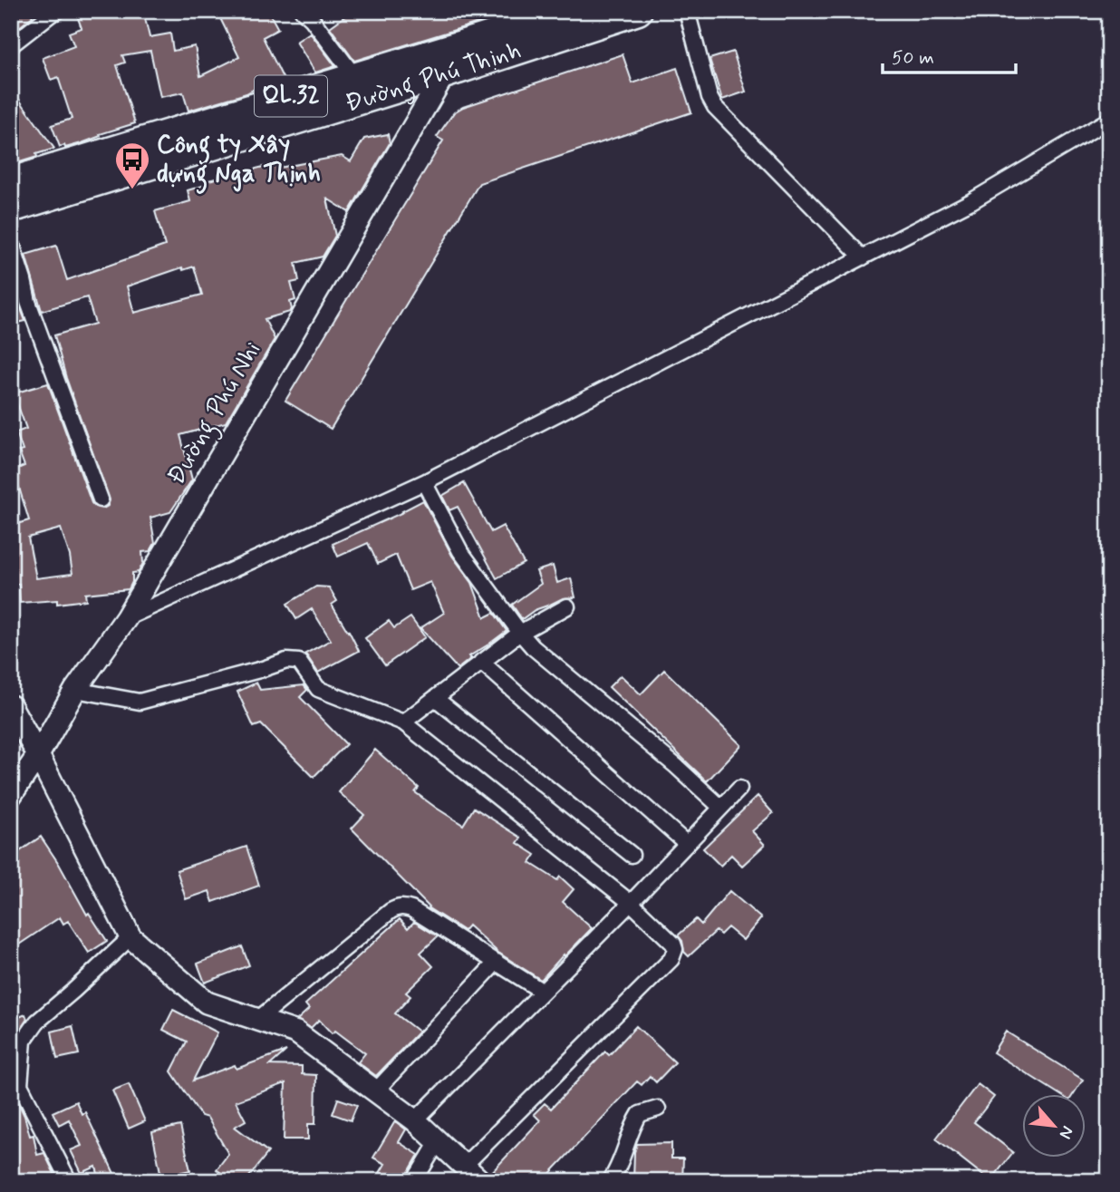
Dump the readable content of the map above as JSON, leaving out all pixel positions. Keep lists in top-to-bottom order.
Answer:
{
  "streets": {
    "highway": ["Đường Phú Thịnh", "QL.32"],
    "street": ["Đường Phú Nhi"]
  },
  "crossings": [
    ["Đường Phú Thịnh", "Đường Phú Nhi"]
  ],
  "places": {
    "bus stop": ["Công ty Xây dựng Nga Thịnh"]
  },
  "scale_bar": "50 m",
  "north": "bottom right"
}
